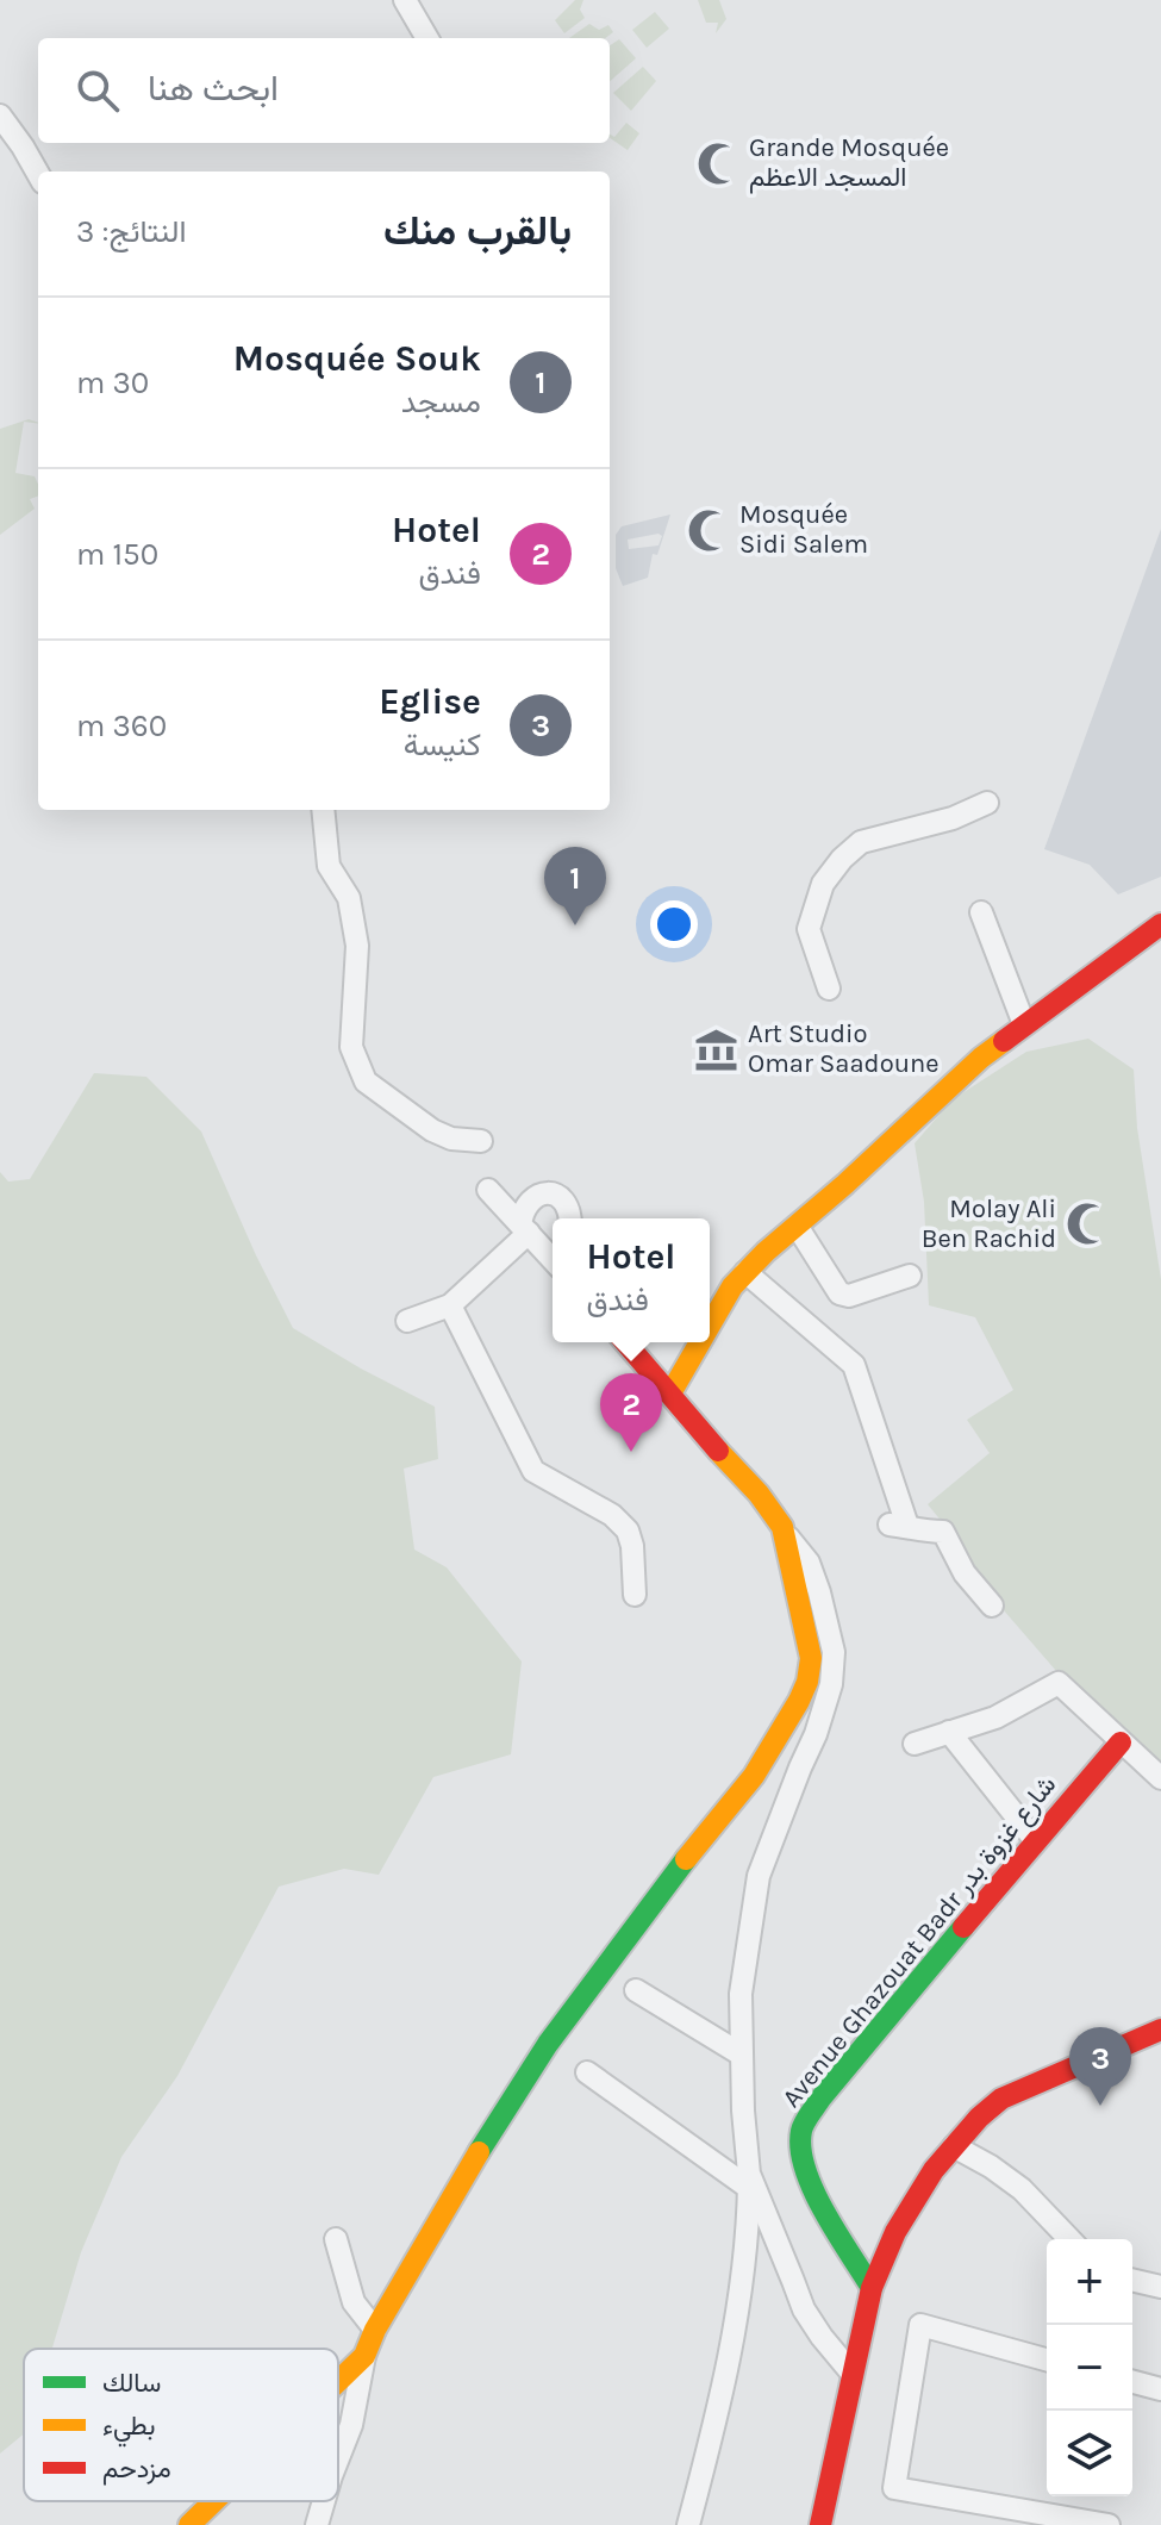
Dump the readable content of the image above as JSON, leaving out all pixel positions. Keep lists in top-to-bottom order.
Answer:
{
  "streets": {
    "street": ["Avenue Ghazouat Badr شارع غزوة بدر"]
  },
  "places": {
    "mosque": ["Grande Mosquée المسجد الاعظم", "Mosquée Sidi Salem", "Molay Ali Ben Rachid"],
    "museum": ["Art Studio Omar Saadoune"]
  },
  "legend": ["سالك", "بطيء", "مزدحم"],
  "page": {
    "search": "ابحث هنا",
    "heading": ["بالقرب منك", "النتائج: 3"],
    "list": [
      {
        "mark": "1",
        "name": "Mosquée Souk",
        "note": "مسجد",
        "value": "30 m"
      },
      {
        "mark": "2",
        "name": "Hotel",
        "note": "فندق",
        "value": "150 m"
      },
      {
        "mark": "3",
        "name": "Eglise",
        "note": "كنيسة",
        "value": "360 m"
      }
    ],
    "pins": ["1", "2", "3"],
    "popup": ["Hotel", "فندق"],
    "map_buttons": ["+", "−"]
  }
}
